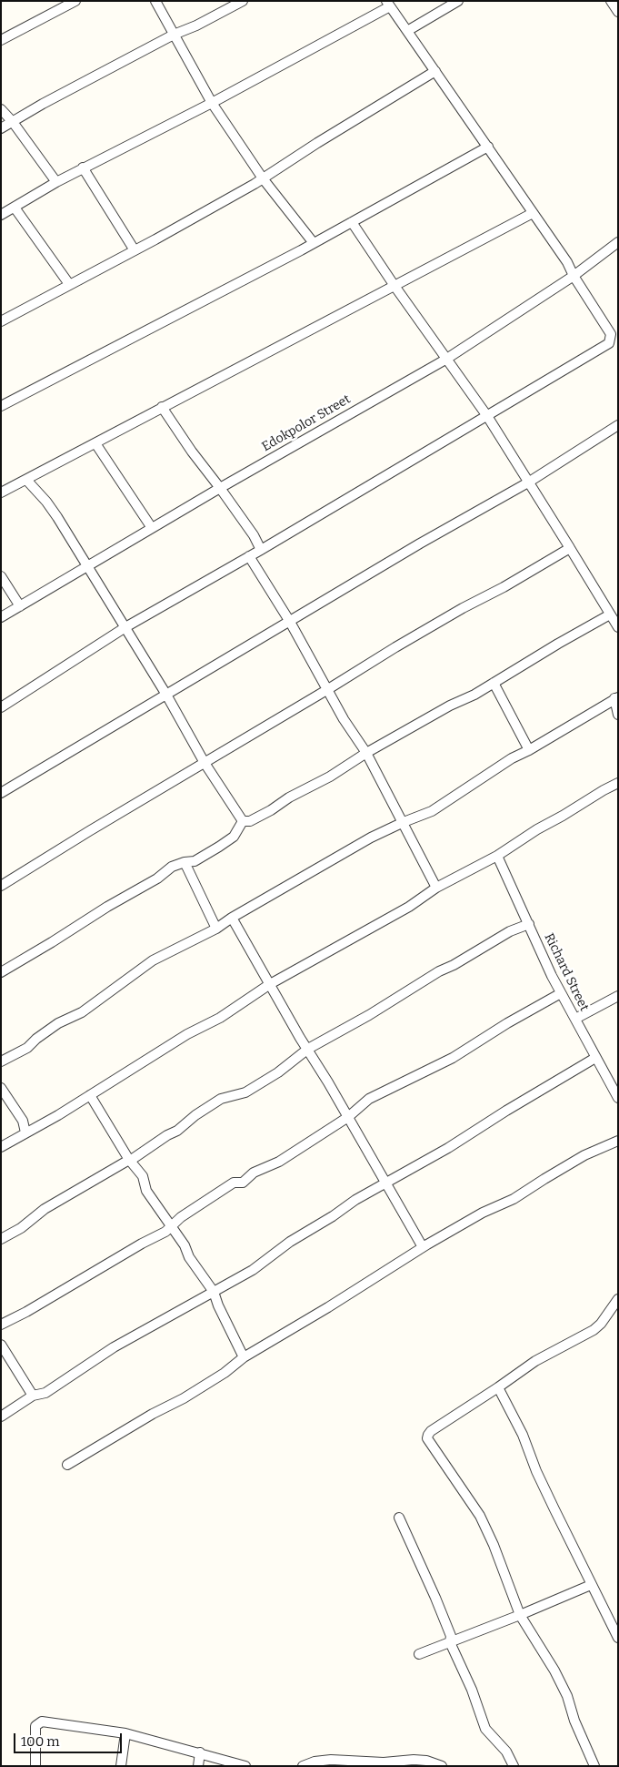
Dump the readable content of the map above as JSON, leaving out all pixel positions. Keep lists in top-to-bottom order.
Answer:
{
  "streets": {
    "street": ["Edokpolor Street", "Richard Street"]
  },
  "scale_bar": "100 m"
}
